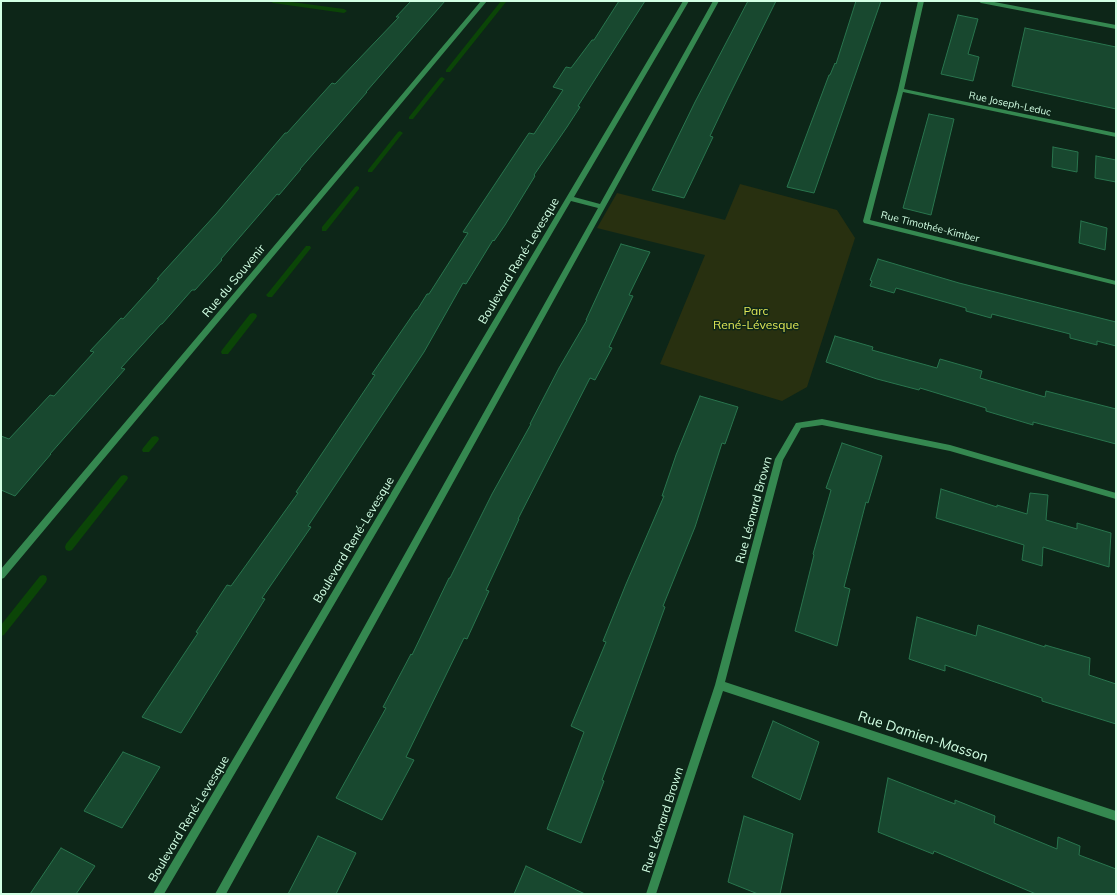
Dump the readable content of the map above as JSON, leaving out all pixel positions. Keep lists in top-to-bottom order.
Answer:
{
  "streets": {
    "street": [
      "Rue Joseph-Leduc",
      "Rue Timothée-Kimber",
      "Boulevard René-Levesque",
      "Rue du Souvenir",
      "Rue Léonard Brown",
      "Rue Damien-Masson"
    ]
  },
  "crossings": [
    ["Rue Joseph-Leduc", "Rue Timothée-Kimber"],
    ["Rue Léonard Brown", "Rue Damien-Masson"]
  ],
  "parks": ["Parc René-Lévesque"]
}
